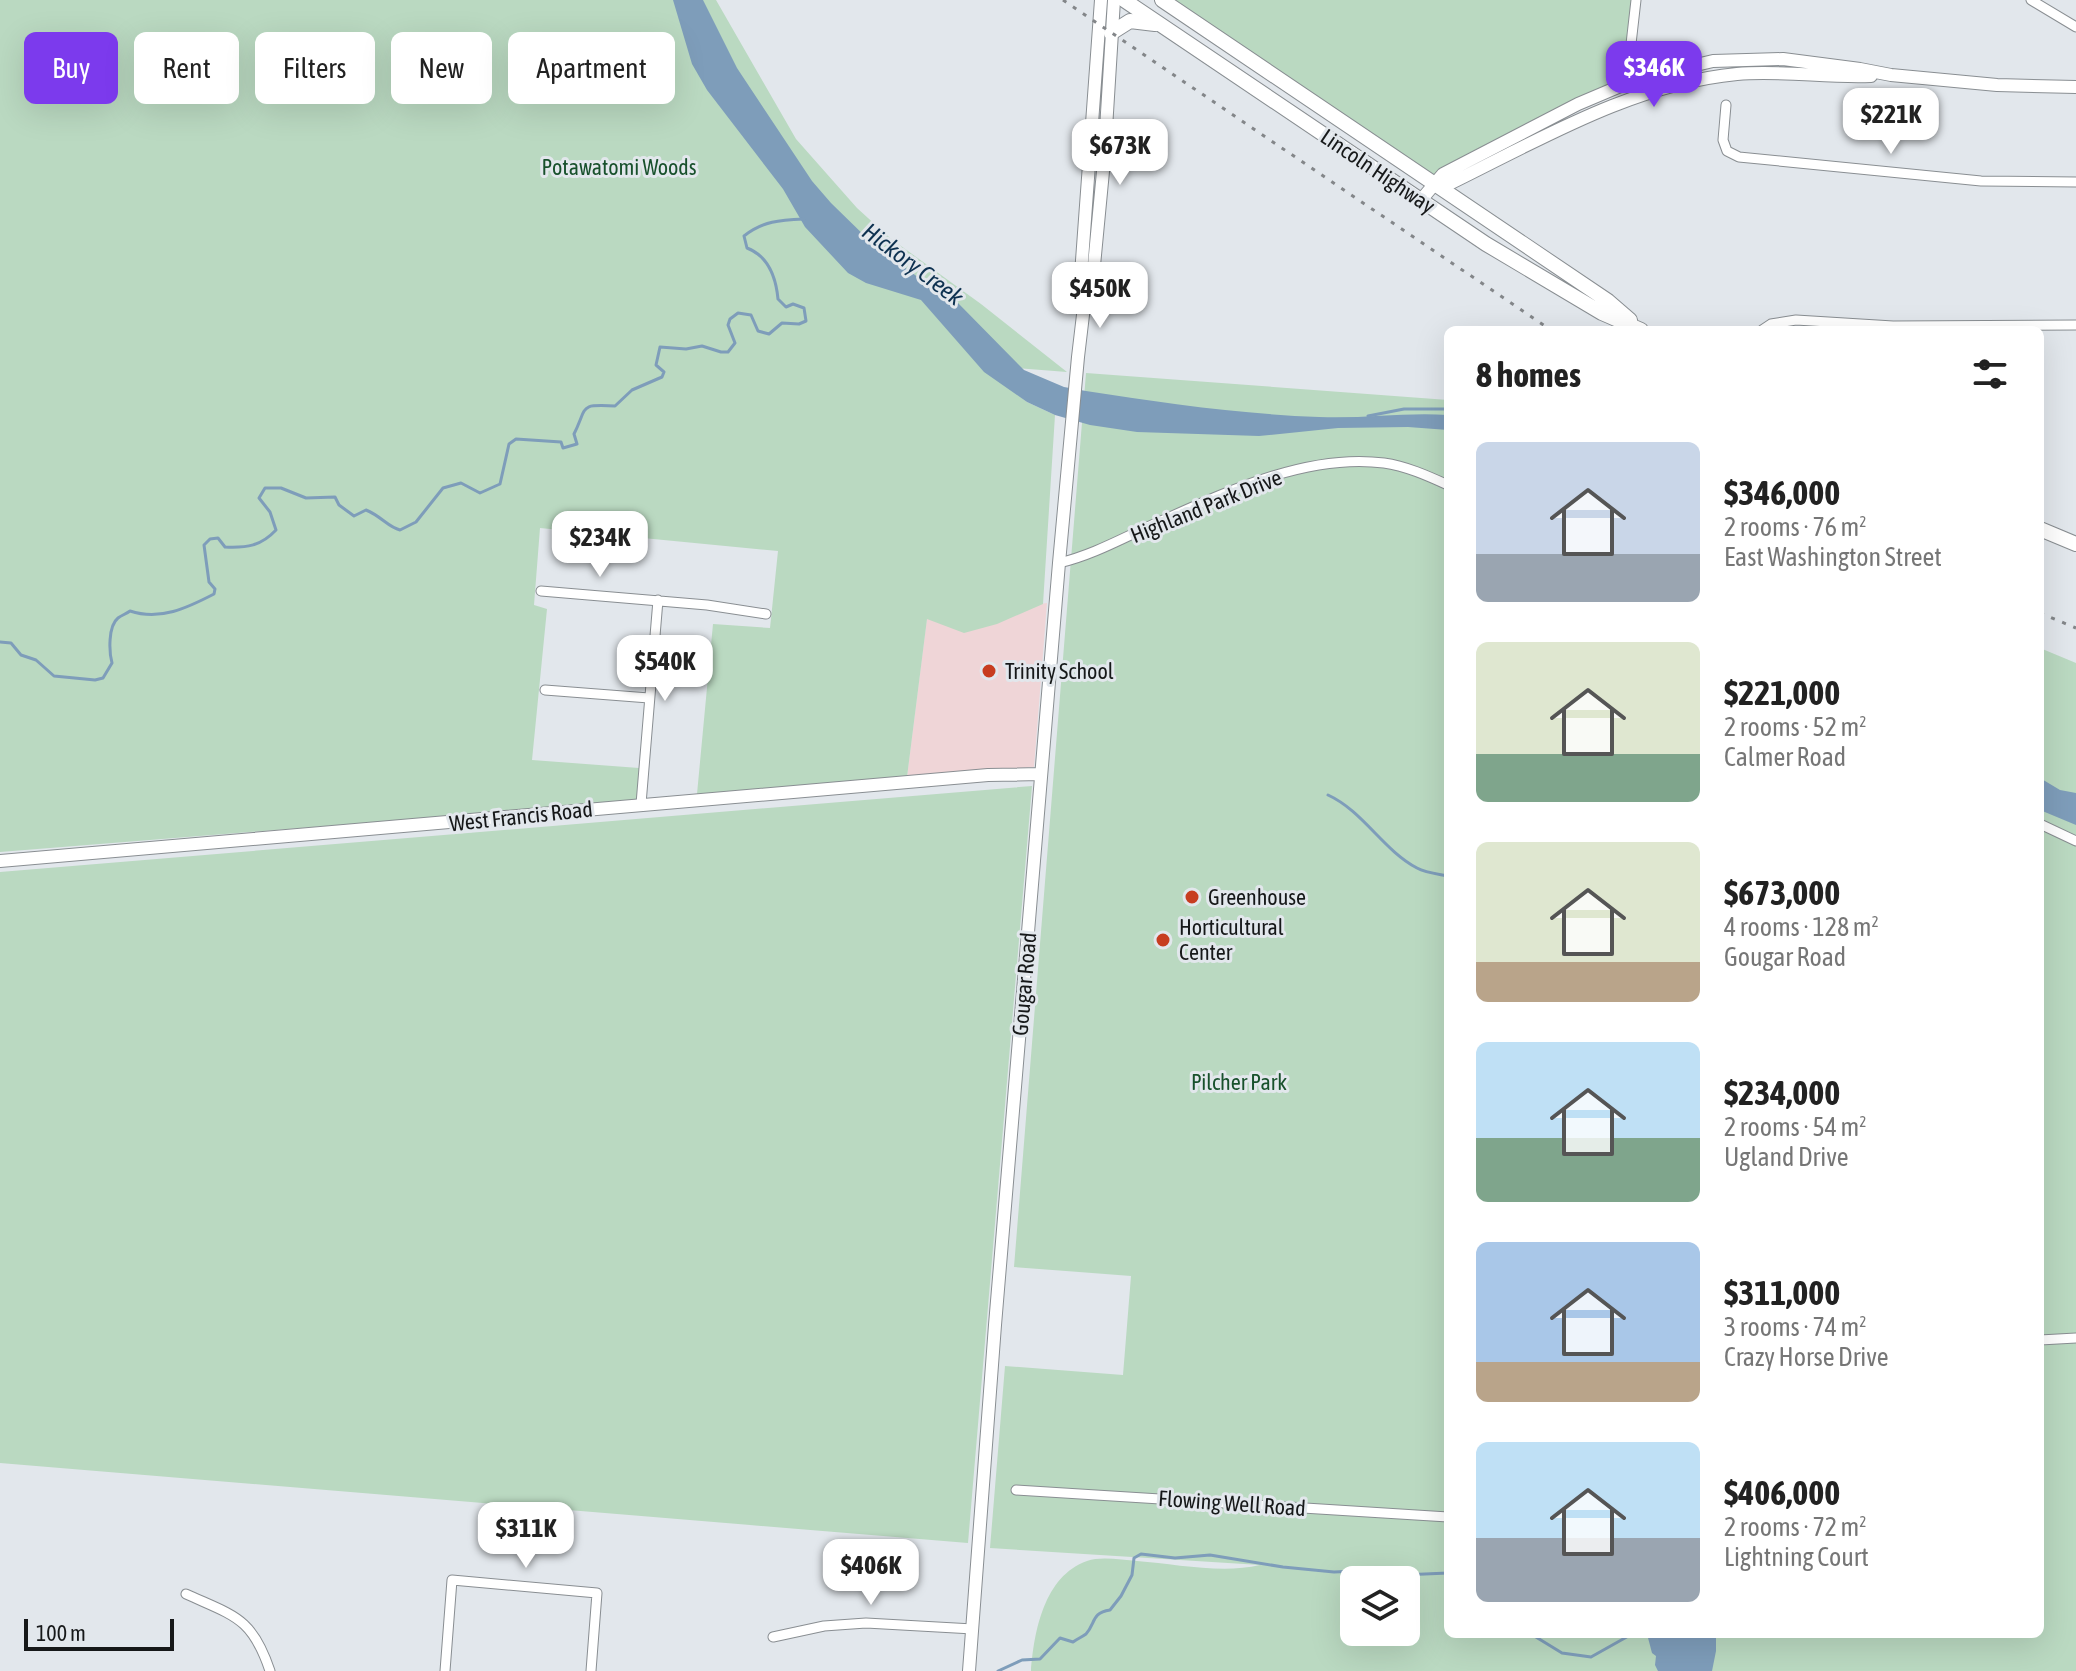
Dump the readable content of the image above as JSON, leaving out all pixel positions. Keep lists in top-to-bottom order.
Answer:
{
  "streets": {
    "main road": ["Lincoln Highway"],
    "street": [
      "Highland Park Drive",
      "West Francis Road",
      "Gougar Road",
      "Flowing Well Road"
    ]
  },
  "crossings": [
    ["Highland Park Drive", "Gougar Road"],
    ["West Francis Road", "Gougar Road"]
  ],
  "water": ["Hickory Creek"],
  "parks": ["Potawatomi Woods", "Pilcher Park"],
  "places": ["Trinity School", "Greenhouse", "Horticultural Center"],
  "scale_bar": "100 m",
  "page": {
    "chip": [
      "Buy",
      "Rent",
      "Filters",
      "New",
      "Apartment"
    ],
    "price": [
      "$346K",
      "$221K",
      "$673K",
      "$450K",
      "$234K",
      "$540K",
      "$311K",
      "$406K"
    ],
    "heading": "8 homes",
    "list": [
      {
        "name": "$346,000",
        "note": "2 rooms · 76 m² · East Washington Street"
      },
      {
        "name": "$221,000",
        "note": "2 rooms · 52 m² · Calmer Road"
      },
      {
        "name": "$673,000",
        "note": "4 rooms · 128 m² · Gougar Road"
      },
      {
        "name": "$234,000",
        "note": "2 rooms · 54 m² · Ugland Drive"
      },
      {
        "name": "$311,000",
        "note": "3 rooms · 74 m² · Crazy Horse Drive"
      },
      {
        "name": "$406,000",
        "note": "2 rooms · 72 m² · Lightning Court"
      }
    ],
    "scale": "100 m"
  }
}
